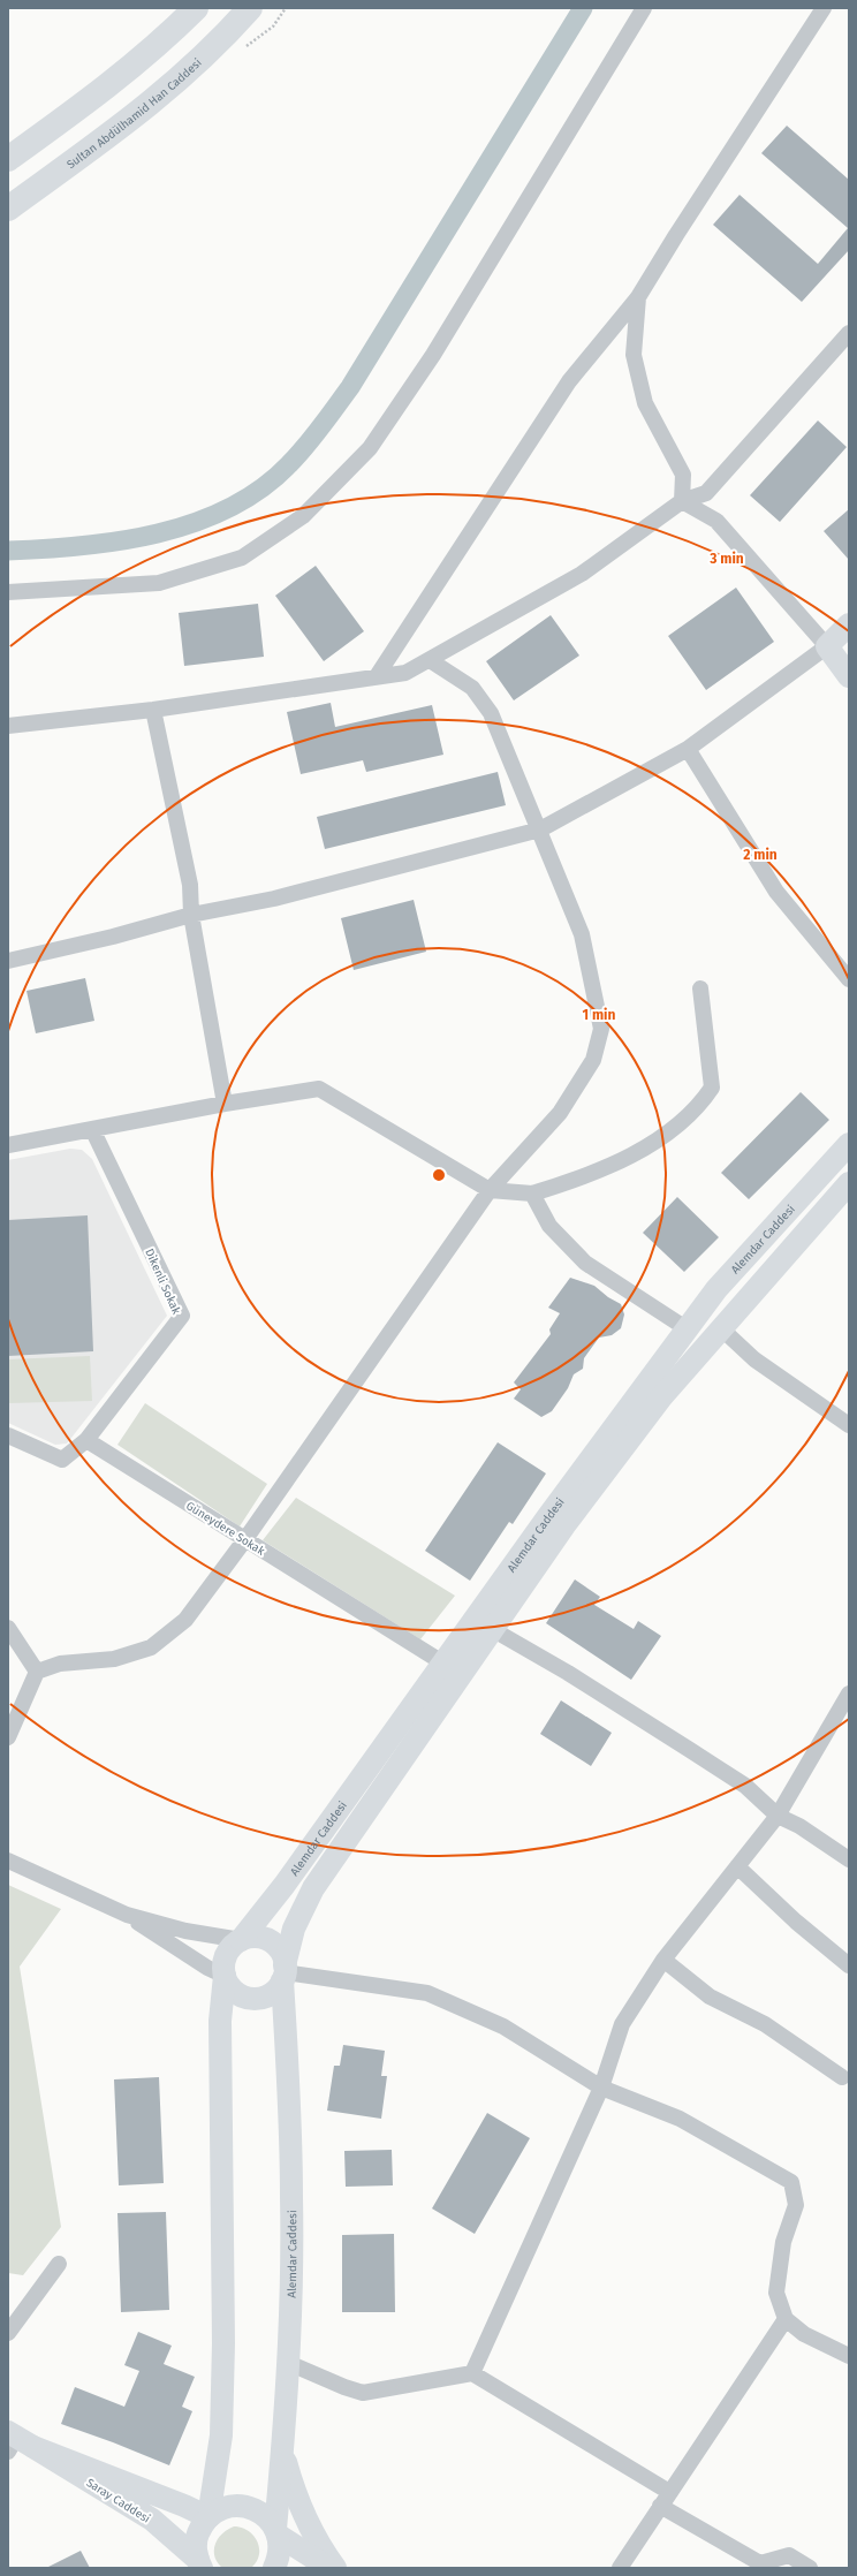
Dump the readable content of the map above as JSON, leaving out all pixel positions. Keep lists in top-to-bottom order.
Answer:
{
  "streets": {
    "main road": ["Sultan Abdülhamid Han Caddesi", "Alemdar Caddesi", "Saray Caddesi"],
    "street": ["Dikenli Sokak", "Güneydere Sokak"]
  },
  "crossings": [
    ["Alemdar Caddesi", "Güneydere Sokak"],
    ["Dikenli Sokak", "Güneydere Sokak"]
  ],
  "rings": ["3 min", "2 min", "1 min"]
}
